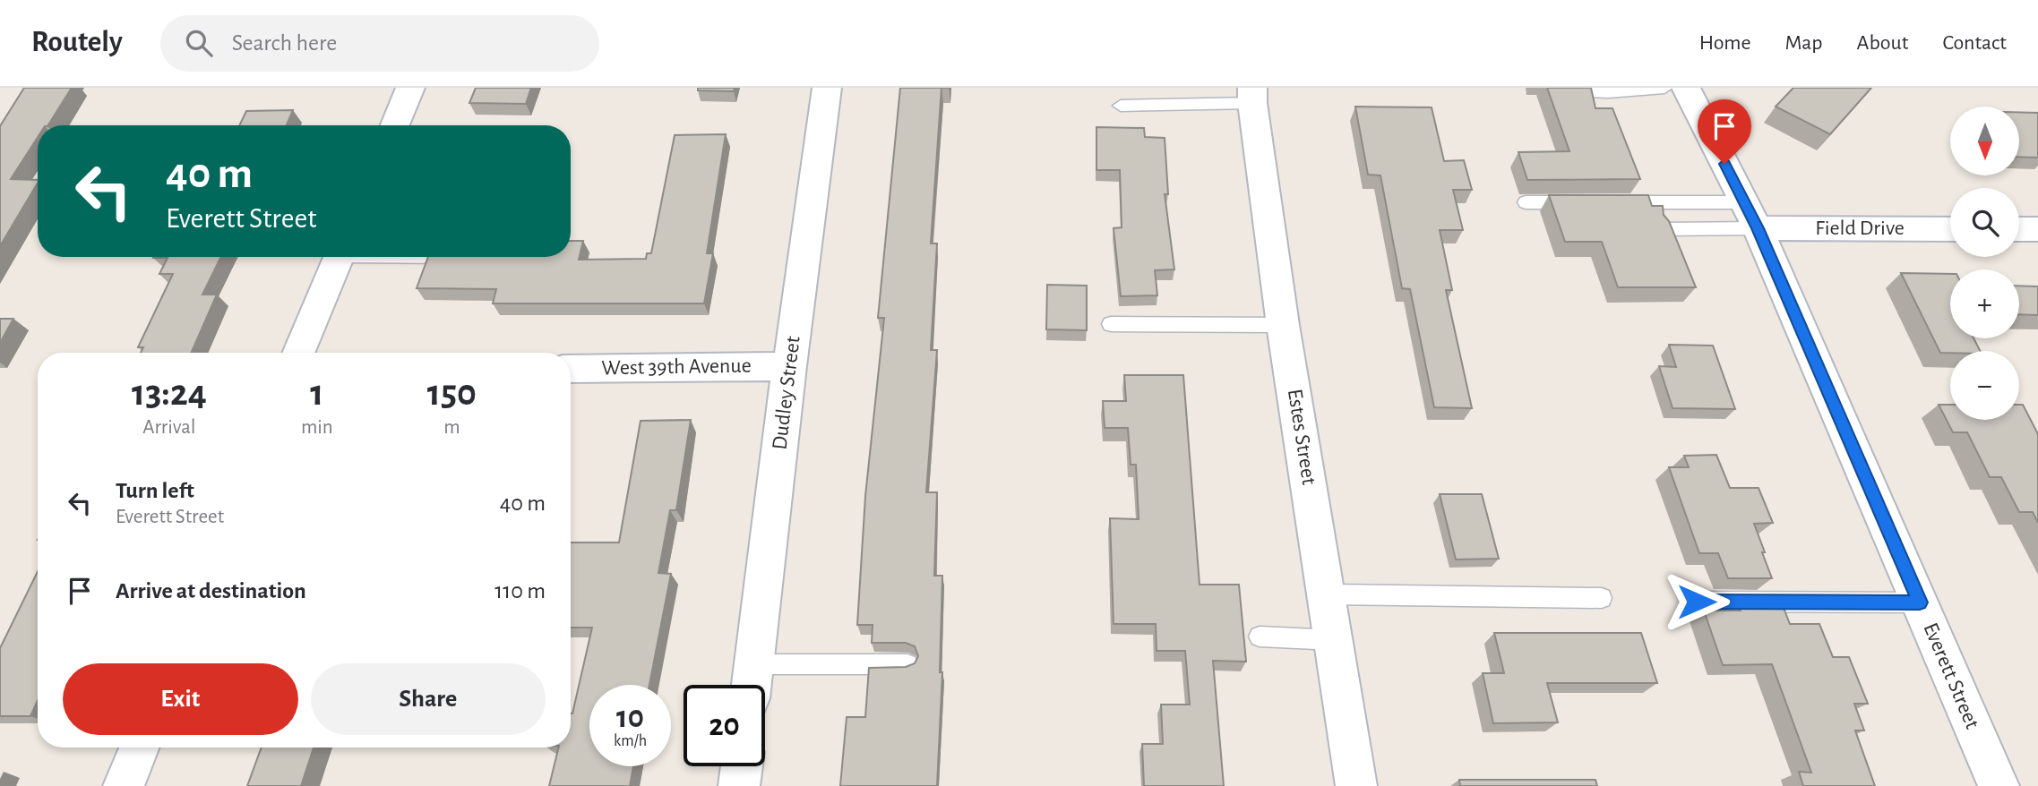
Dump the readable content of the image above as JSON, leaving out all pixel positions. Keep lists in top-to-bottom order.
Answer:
{
  "streets": {
    "street": [
      "Field Drive",
      "West 39th Avenue",
      "Dudley Street",
      "Estes Street",
      "Everett Street"
    ]
  },
  "crossings": [
    ["Field Drive", "Everett Street"],
    ["West 39th Avenue", "Dudley Street"]
  ],
  "north": "bottom",
  "page": {
    "header": "Routely",
    "search": "Search here",
    "nav": [
      "Home",
      "Map",
      "About",
      "Contact"
    ],
    "map_buttons": ["+", "−"],
    "turn": ["40 m", "Everett Street"],
    "eta": [
      "13:24",
      "Arrival",
      "1",
      "min",
      "150",
      "m"
    ],
    "list": [
      {
        "name": "Turn left",
        "note": "Everett Street",
        "value": "40 m"
      },
      {
        "name": "Arrive at destination",
        "value": "110 m"
      }
    ],
    "buttons": ["Exit", "Share"],
    "speed": "10 km/h",
    "limit": "20"
  }
}
